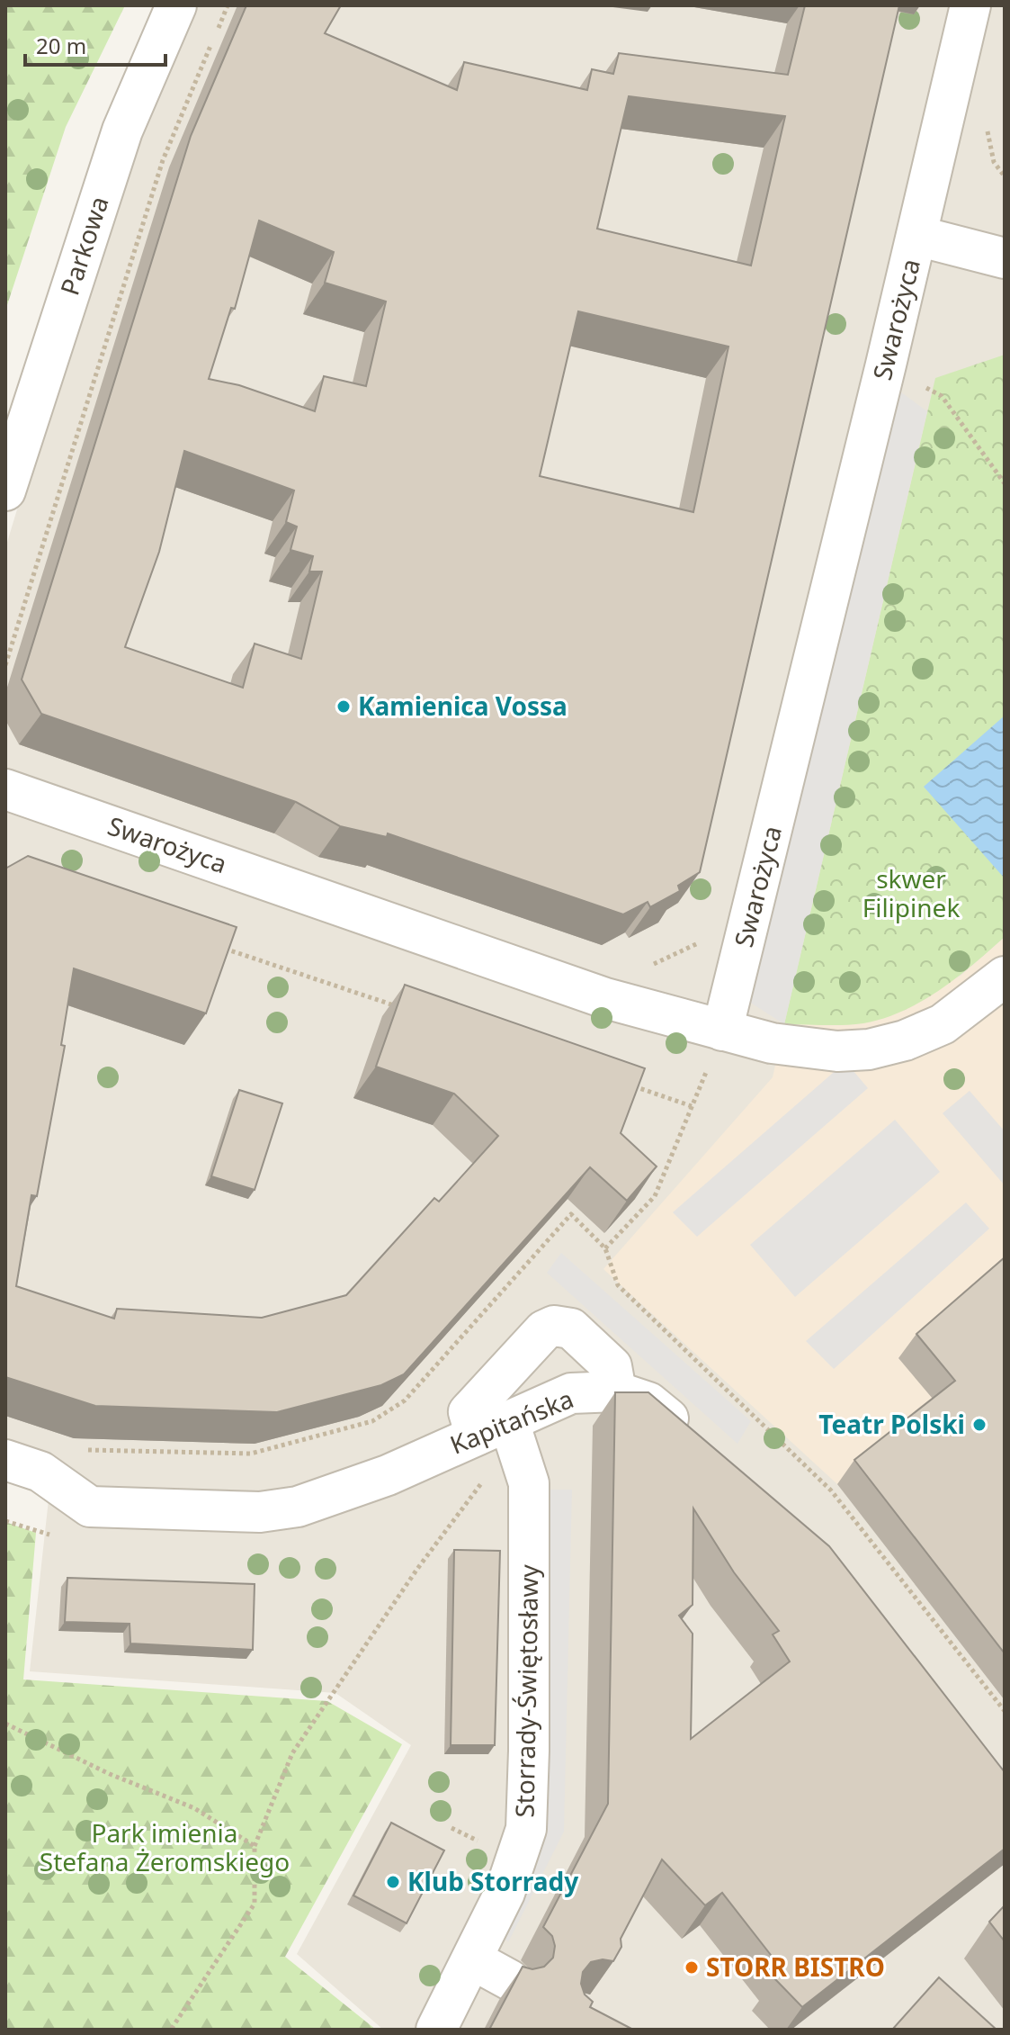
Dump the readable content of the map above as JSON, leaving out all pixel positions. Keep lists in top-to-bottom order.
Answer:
{
  "streets": {
    "street": [
      "Parkowa",
      "Swarożyca",
      "Kapitańska",
      "Storrady-Świętosławy"
    ]
  },
  "crossings": [
    ["Kapitańska", "Storrady-Świętosławy"]
  ],
  "parks": ["skwer Filipinek", "Park imienia Stefana Żeromskiego"],
  "places": [
    "Kamienica Vossa",
    "Teatr Polski",
    "Klub Storrady",
    "STORR BISTRO"
  ],
  "scale_bar": "20 m"
}
